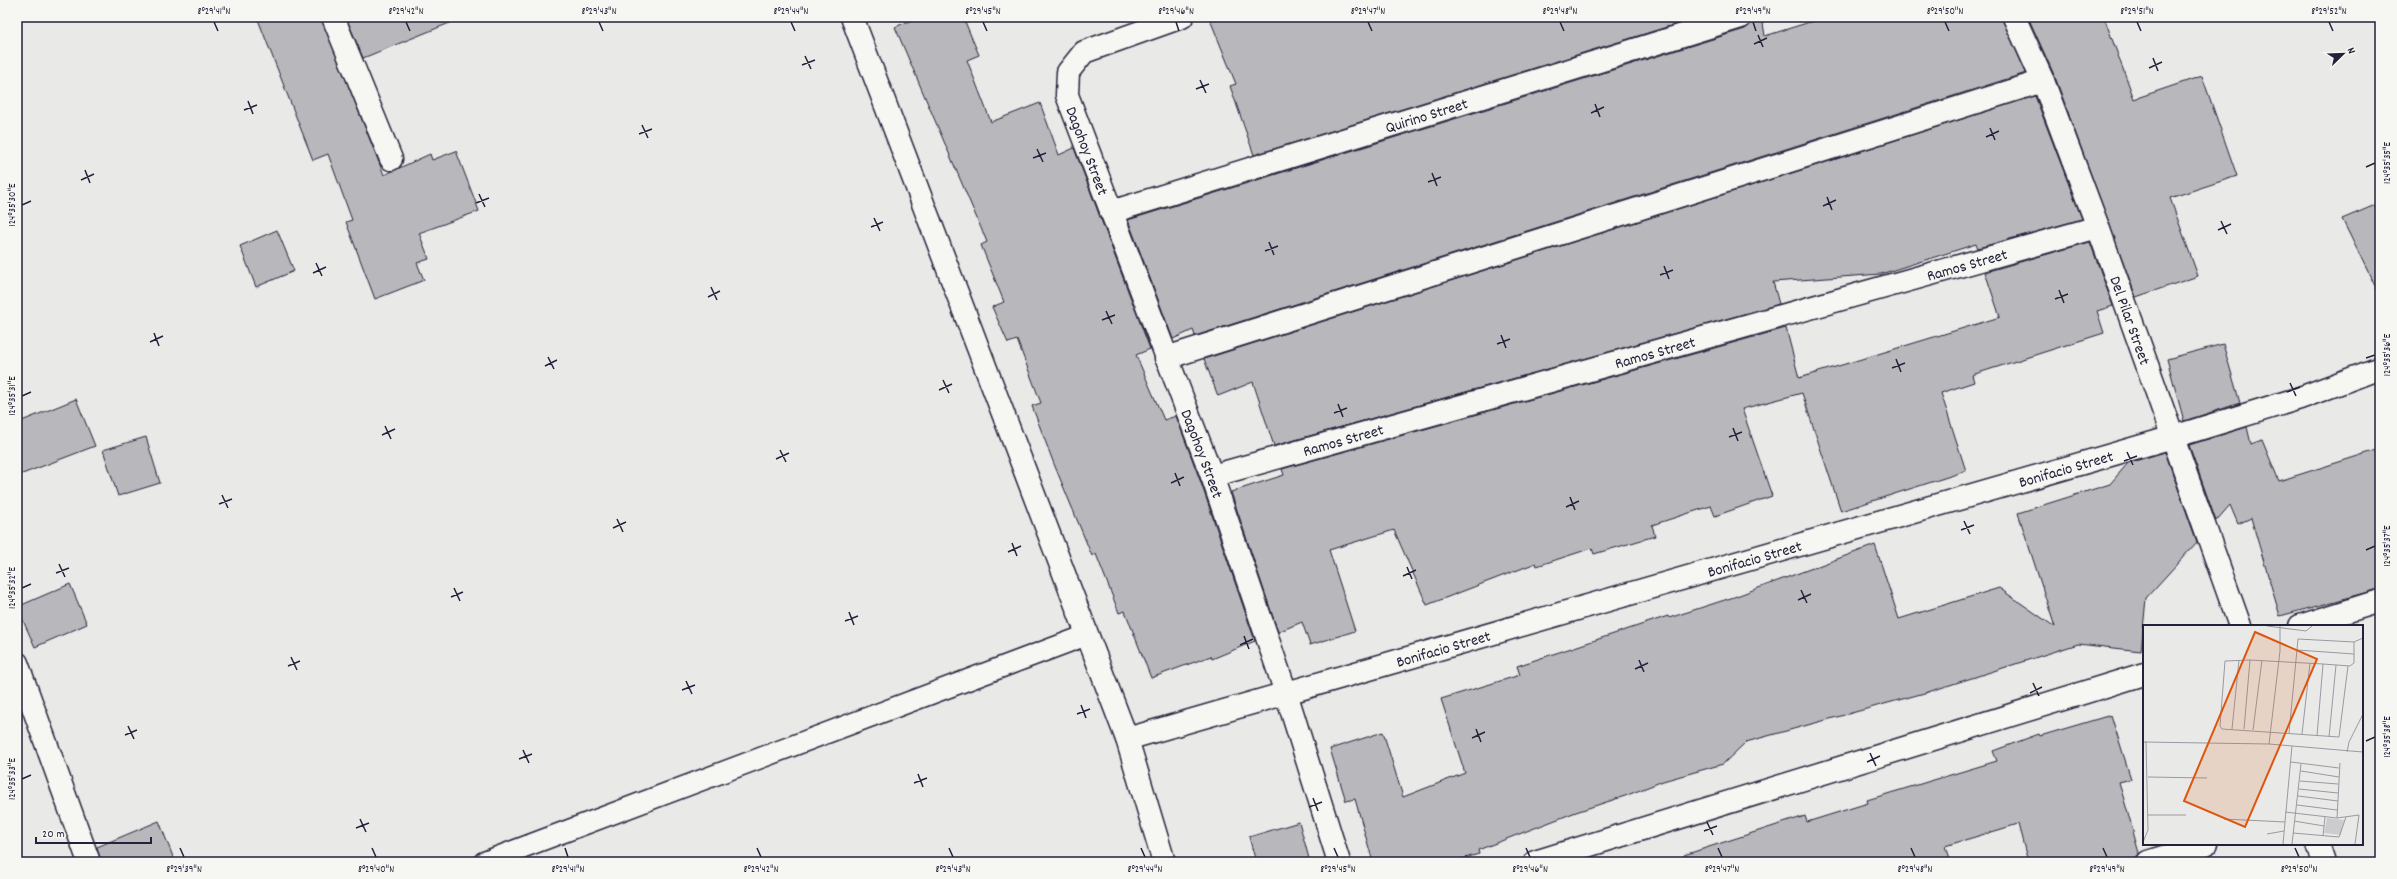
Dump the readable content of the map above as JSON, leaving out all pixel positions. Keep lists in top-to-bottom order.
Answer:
{
  "streets": {
    "street": [
      "Quirino Street",
      "Dagohoy Street",
      "Ramos Street",
      "Del Pilar Street",
      "Bonifacio Street"
    ]
  },
  "crossings": [
    ["Quirino Street", "Dagohoy Street"],
    ["Dagohoy Street", "Ramos Street"],
    ["Dagohoy Street", "Bonifacio Street"],
    ["Ramos Street", "Del Pilar Street"],
    ["Del Pilar Street", "Bonifacio Street"]
  ],
  "scale_bar": "20 m",
  "north": "top right",
  "coordinates": [
    "8°29'41\"N",
    "8°29'42\"N",
    "8°29'43\"N",
    "8°29'44\"N",
    "8°29'45\"N",
    "8°29'46\"N",
    "8°29'47\"N",
    "8°29'48\"N",
    "8°29'49\"N",
    "8°29'50\"N",
    "8°29'51\"N",
    "8°29'52\"N",
    "124°35'35\"E",
    "124°35'30\"E",
    "124°35'36\"E",
    "124°35'31\"E",
    "124°35'37\"E",
    "124°35'32\"E",
    "124°35'38\"E",
    "124°35'33\"E",
    "8°29'39\"N",
    "8°29'40\"N"
  ]
}
